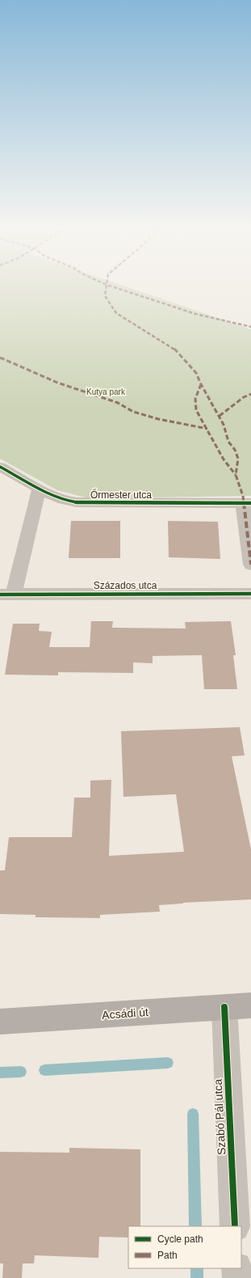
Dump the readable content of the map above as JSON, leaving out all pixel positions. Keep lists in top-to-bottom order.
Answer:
{
  "streets": {
    "main road": ["Acsádi út"],
    "street": ["Őrmester utca", "Százados utca", "Szabó Pál utca"]
  },
  "crossings": [
    ["Acsádi út", "Szabó Pál utca"]
  ],
  "parks": ["Kutya park"],
  "legend": ["Cycle path", "Path"]
}
